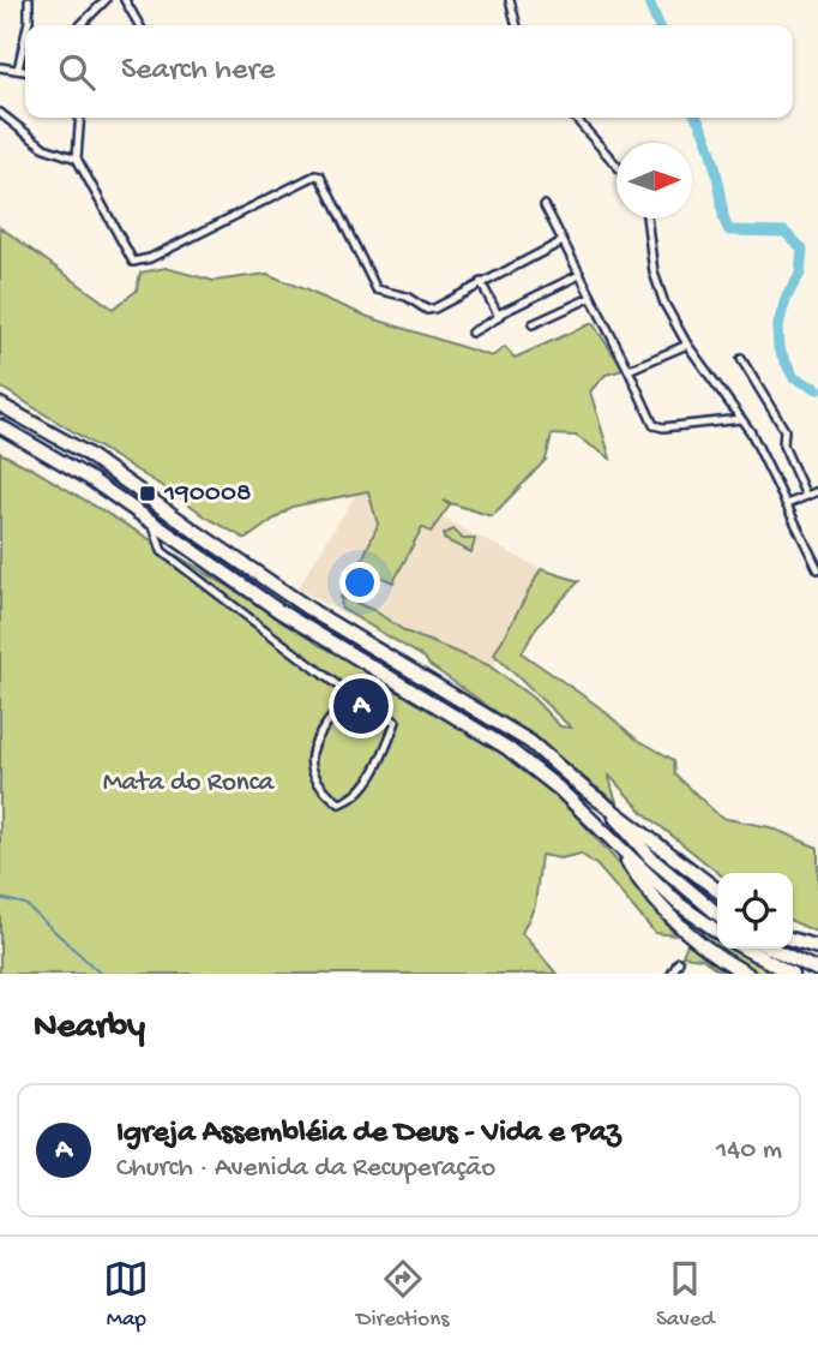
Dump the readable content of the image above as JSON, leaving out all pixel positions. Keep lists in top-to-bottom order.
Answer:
{
  "parks": ["Mata do Ronca"],
  "places": {
    "transit": ["190008"]
  },
  "north": "right",
  "page": {
    "search": "Search here",
    "pins": "A",
    "heading": "Nearby",
    "list": [
      {
        "mark": "A",
        "name": "Igreja Assembléia de Deus - Vida e Paz",
        "note": "Church · Avenida da Recuperação",
        "value": "140 m"
      }
    ],
    "nav": ["Map", "Directions", "Saved"]
  }
}
